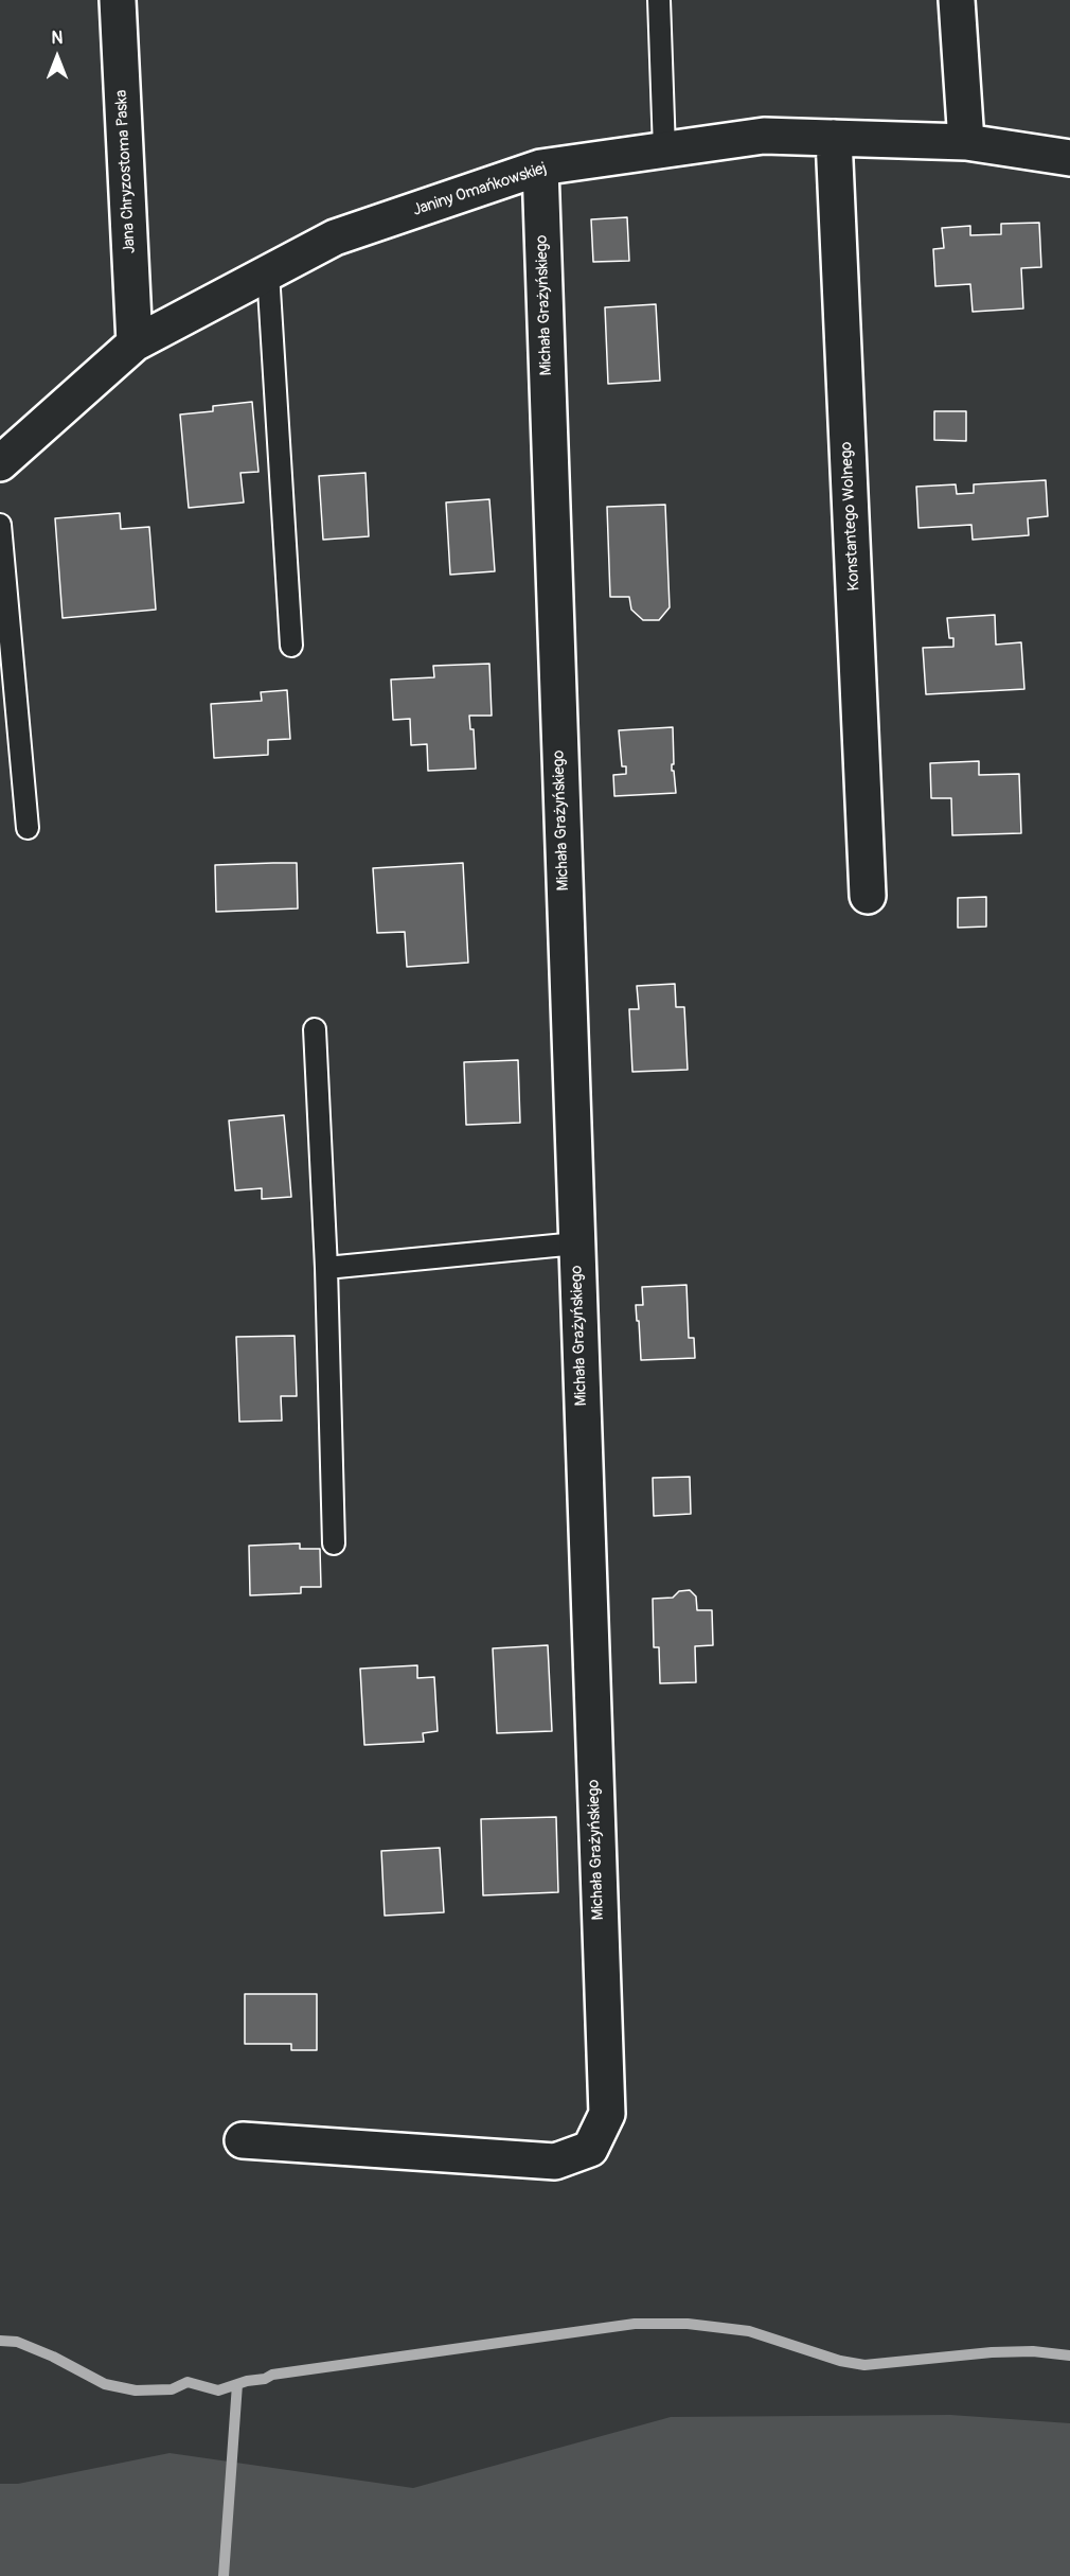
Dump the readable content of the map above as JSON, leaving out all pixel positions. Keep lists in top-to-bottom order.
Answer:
{
  "streets": {
    "street": [
      "Jana Chryzostoma Paska",
      "Janiny Omańkowskiej",
      "Michała Grażyńskiego",
      "Konstantego Wolnego"
    ]
  },
  "crossings": [
    ["Jana Chryzostoma Paska", "Janiny Omańkowskiej"],
    ["Janiny Omańkowskiej", "Michała Grażyńskiego"],
    ["Janiny Omańkowskiej", "Konstantego Wolnego"]
  ],
  "north": "top"
}
